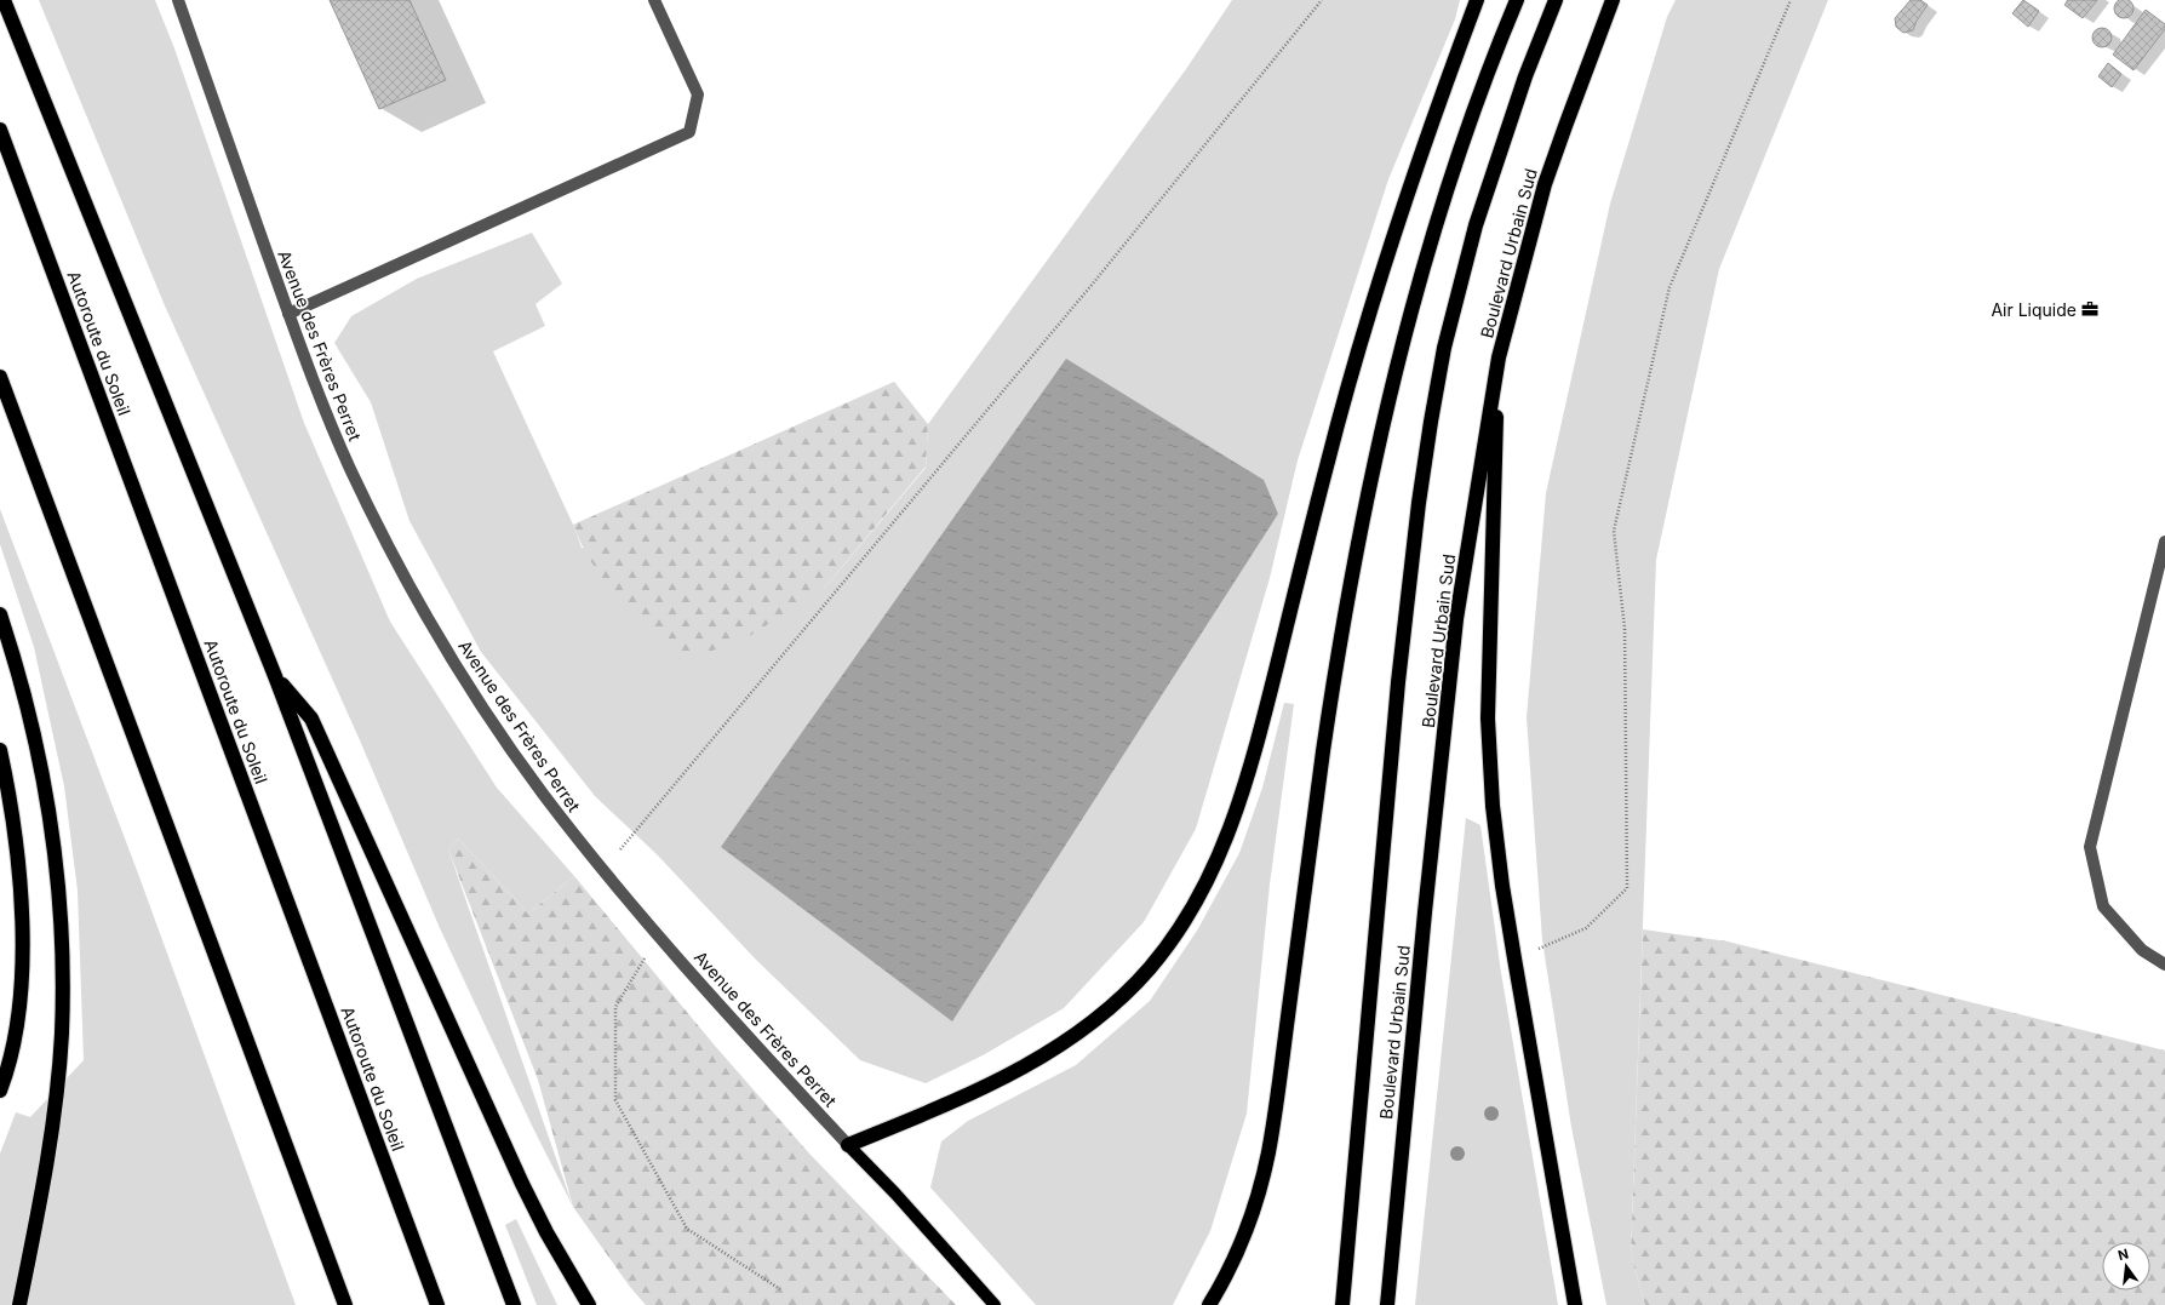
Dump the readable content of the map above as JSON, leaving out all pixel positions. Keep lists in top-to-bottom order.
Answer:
{
  "streets": {
    "highway": ["Boulevard Urbain Sud", "Autoroute du Soleil"],
    "main road": ["Avenue des Frères Perret"]
  },
  "places": {
    "office": ["Air Liquide"]
  },
  "north": "top"
}
